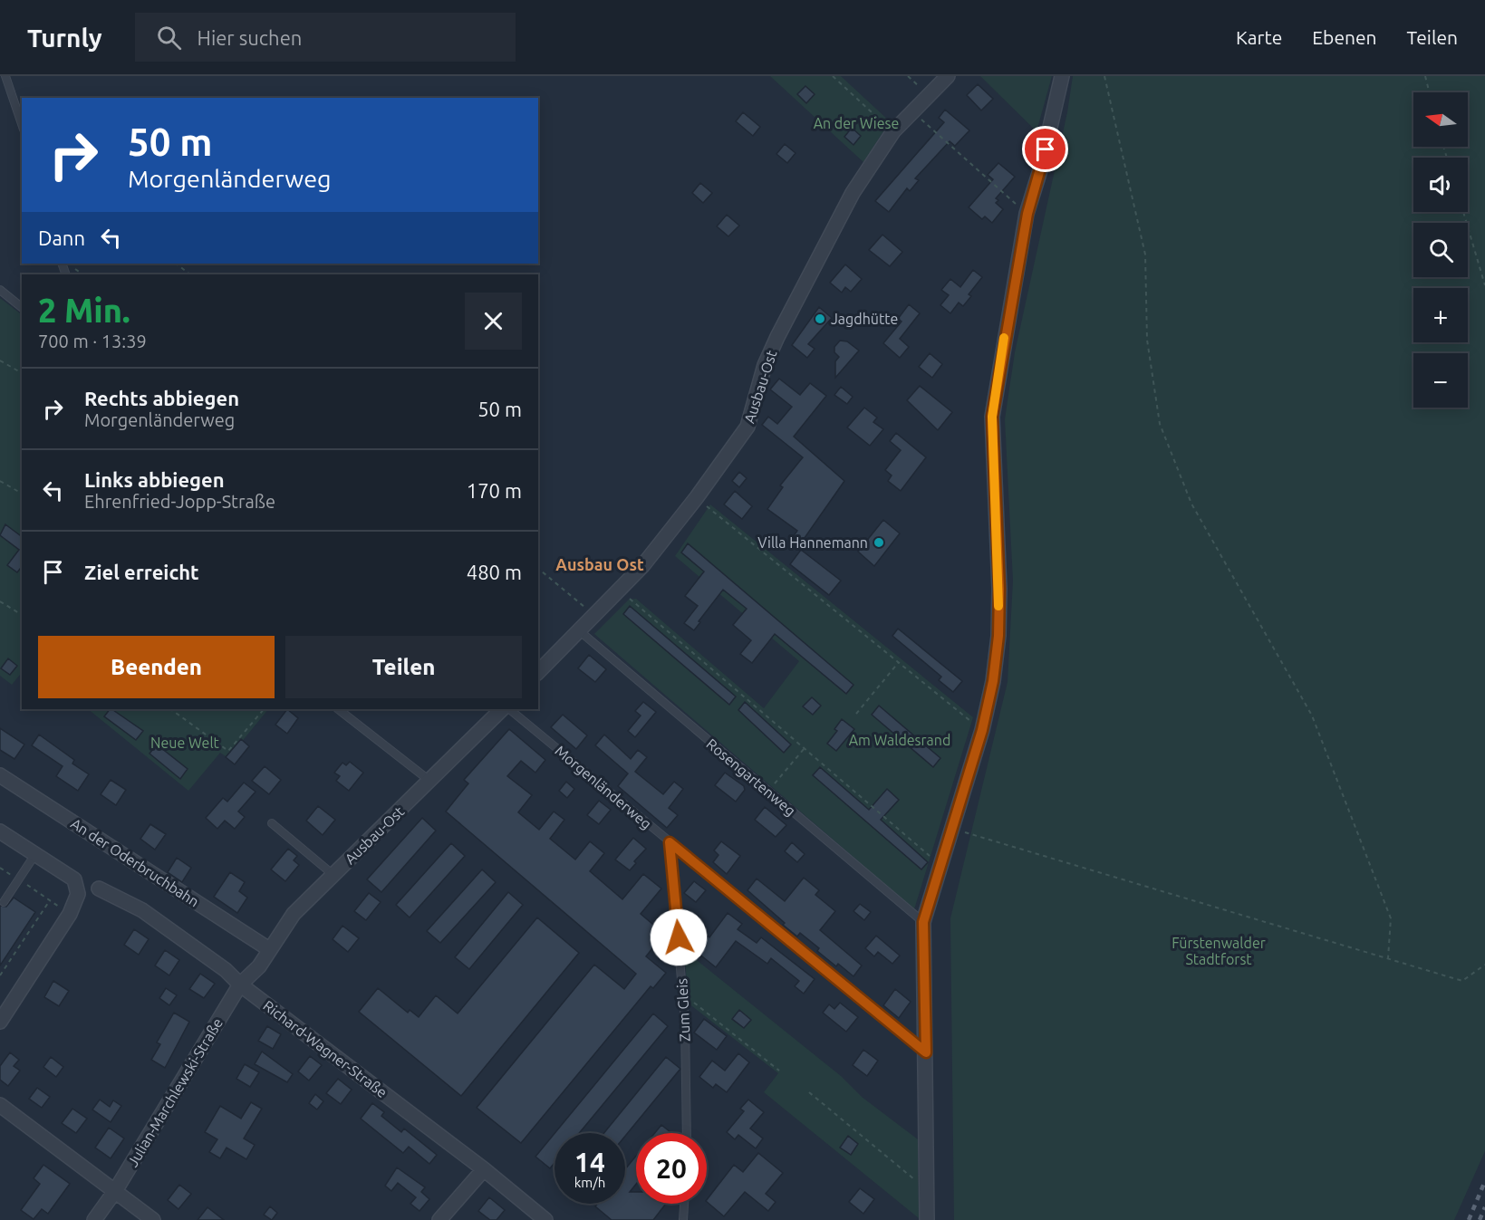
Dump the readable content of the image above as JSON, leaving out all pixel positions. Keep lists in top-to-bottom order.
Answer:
{
  "streets": {
    "street": [
      "Ausbau-Ost",
      "An der Oderbruchbahn",
      "Richard-Wagner-Straße",
      "Julian-Marchlewski-Straße"
    ],
    "lane": ["Rosengartenweg", "Morgenländerweg", "Zum Gleis"]
  },
  "crossings": [
    ["Ausbau-Ost", "Rosengartenweg"],
    ["Ausbau-Ost", "An der Oderbruchbahn"],
    ["Ausbau-Ost", "Julian-Marchlewski-Straße"],
    ["Morgenländerweg", "Zum Gleis"],
    ["Richard-Wagner-Straße", "Julian-Marchlewski-Straße"]
  ],
  "districts": ["Ausbau Ost"],
  "parks": [
    "An der Wiese",
    "Am Waldesrand",
    "Neue Welt",
    "Fürstenwalder Stadtforst"
  ],
  "places": ["Jagdhütte", "Villa Hannemann"],
  "north": "left",
  "page": {
    "header": "Turnly",
    "search": "Hier suchen",
    "nav": ["Karte", "Ebenen", "Teilen"],
    "map_buttons": ["+", "−"],
    "turn": ["50 m", "Morgenländerweg"],
    "then": "Dann",
    "heading": ["2 Min.", "700 m · 13:39"],
    "list": [
      {
        "name": "Rechts abbiegen",
        "note": "Morgenländerweg",
        "value": "50 m"
      },
      {
        "name": "Links abbiegen",
        "note": "Ehrenfried-Jopp-Straße",
        "value": "170 m"
      },
      {
        "name": "Ziel erreicht",
        "value": "480 m"
      }
    ],
    "buttons": ["Beenden", "Teilen"],
    "speed": "14 km/h",
    "limit": "20"
  }
}
